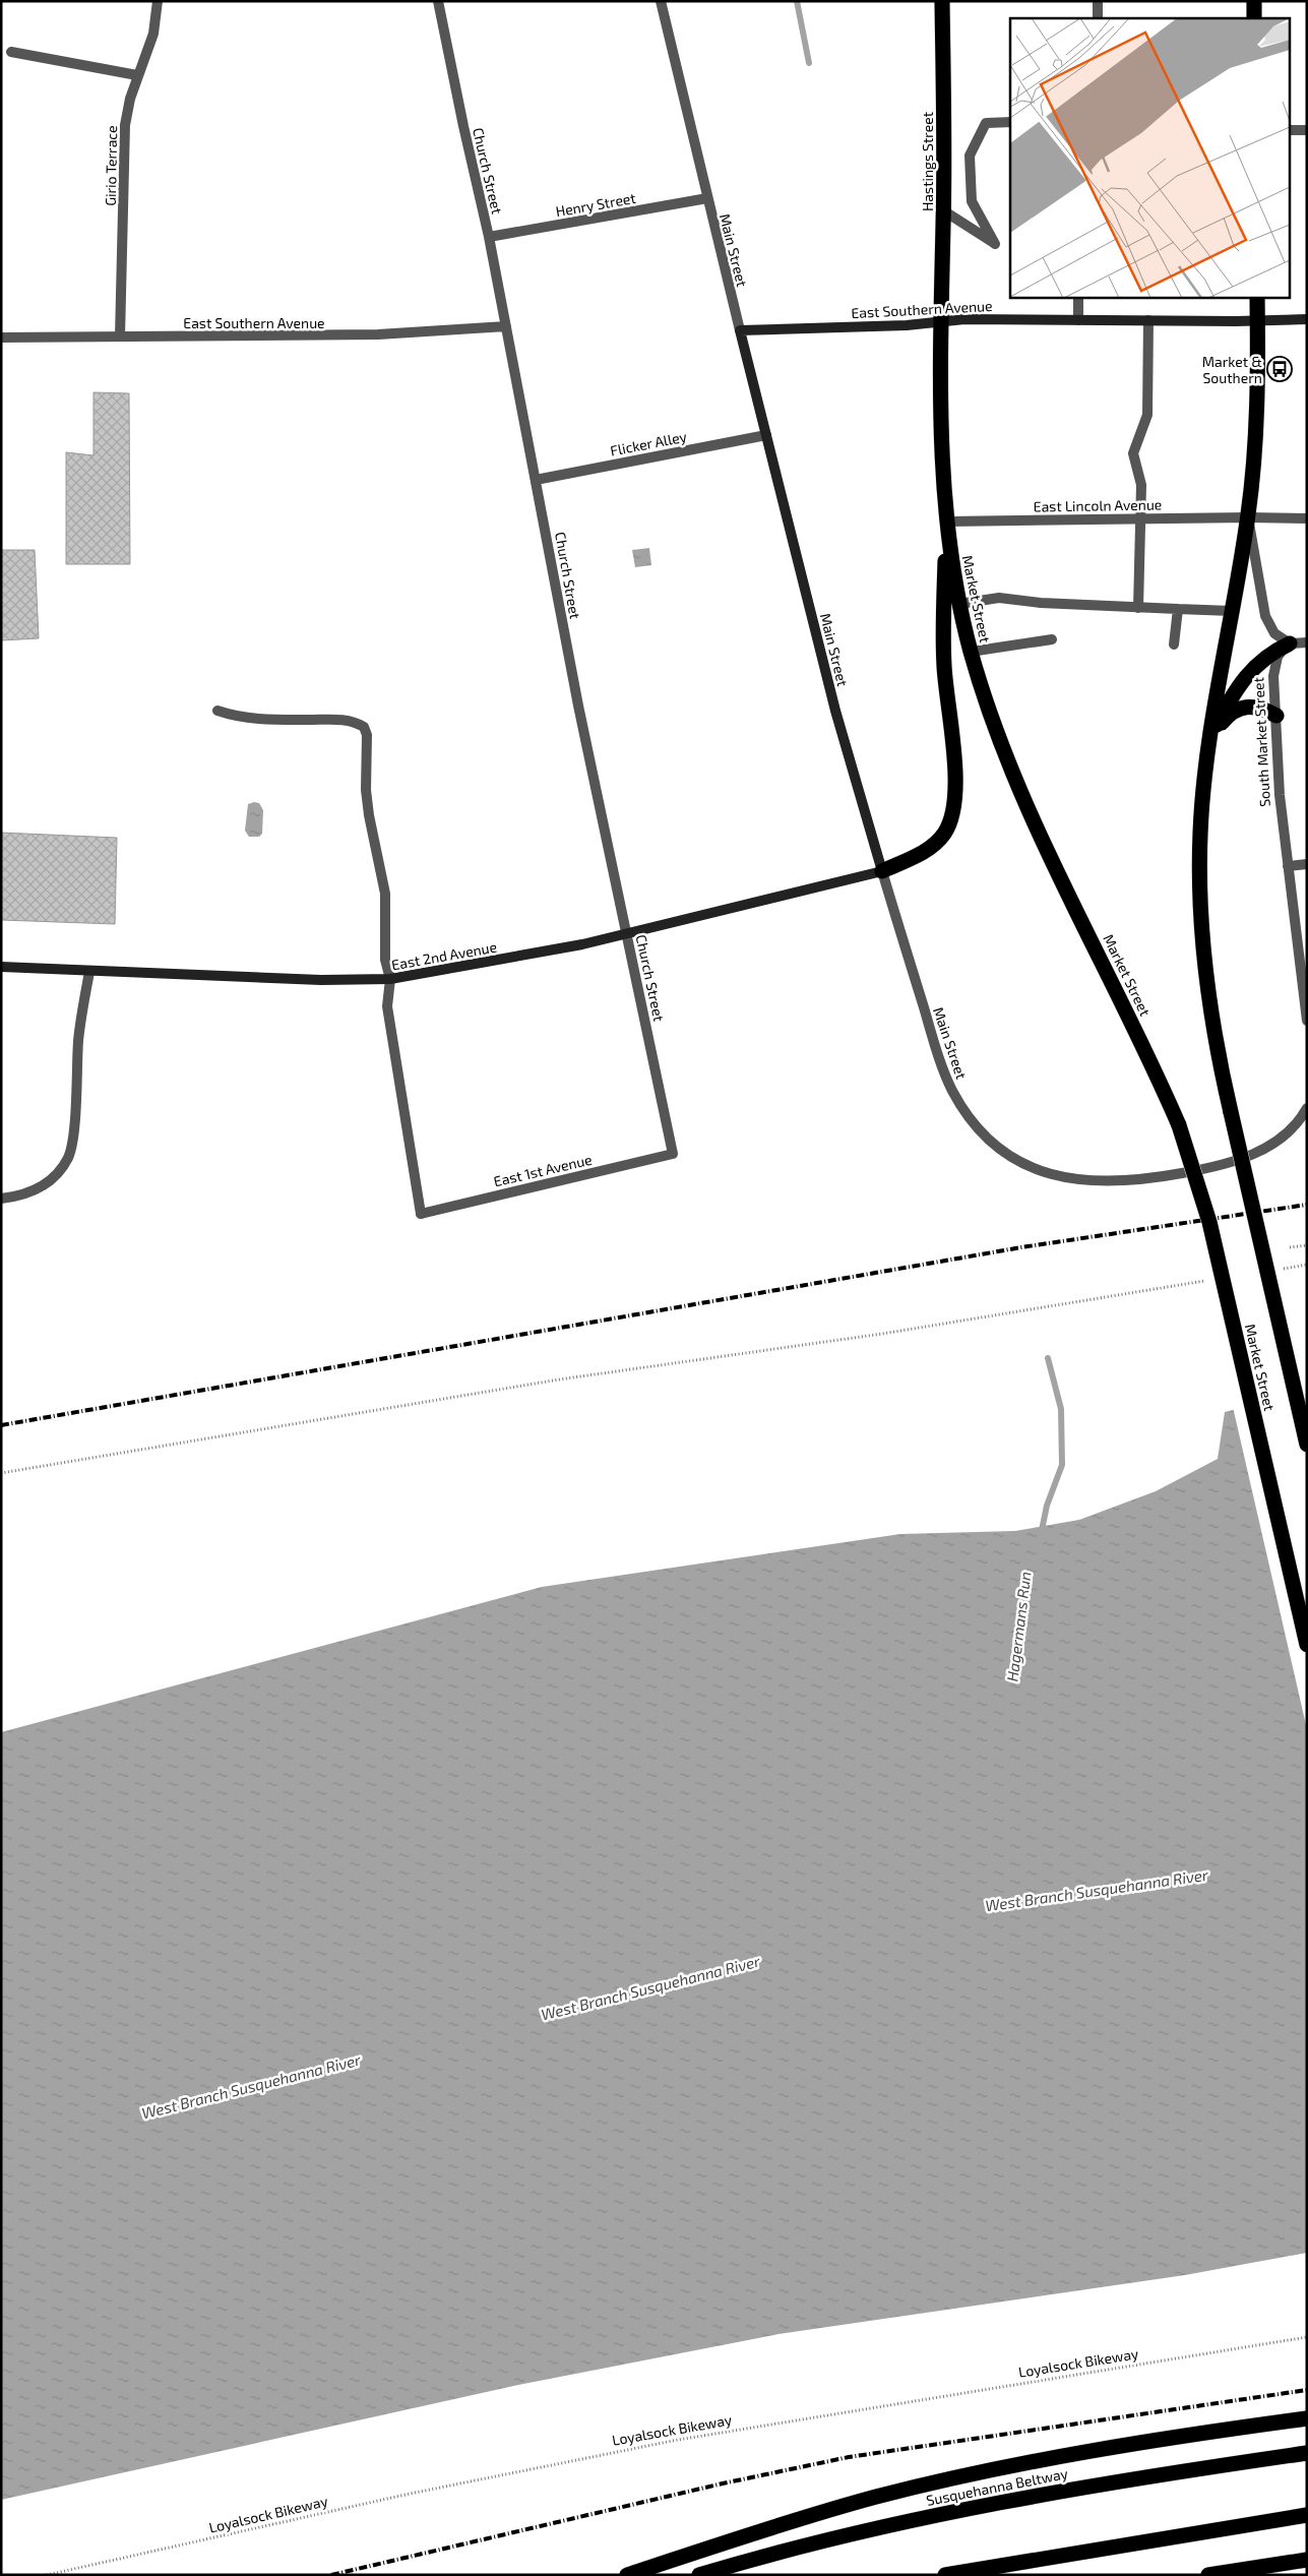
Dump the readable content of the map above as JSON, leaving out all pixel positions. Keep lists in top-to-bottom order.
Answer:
{
  "streets": {
    "highway": ["Hastings Street", "Market Street", "Susquehanna Beltway"],
    "street": [
      "Girio Terrace",
      "Church Street",
      "Henry Street",
      "Main Street",
      "East Southern Avenue",
      "Flicker Alley",
      "East Lincoln Avenue",
      "South Market Street",
      "East 2nd Avenue",
      "East 1st Avenue"
    ],
    "path": ["Loyalsock Bikeway"]
  },
  "crossings": [
    ["Hastings Street", "East Southern Avenue"],
    ["Hastings Street", "Market Street"],
    ["Girio Terrace", "East Southern Avenue"],
    ["Church Street", "Henry Street"],
    ["Church Street", "East Southern Avenue"],
    ["Church Street", "Flicker Alley"],
    ["Church Street", "East 2nd Avenue"],
    ["Church Street", "East 1st Avenue"],
    ["Henry Street", "Main Street"],
    ["Main Street", "East Southern Avenue"],
    ["Main Street", "Flicker Alley"],
    ["Main Street", "East 2nd Avenue"],
    ["East Southern Avenue", "Market Street"],
    ["East Lincoln Avenue", "Market Street"],
    ["East 2nd Avenue", "East 1st Avenue"]
  ],
  "water": ["Hagermans Run", "West Branch Susquehanna River"],
  "places": {
    "bus stop": ["Market & Southern"]
  }
}
